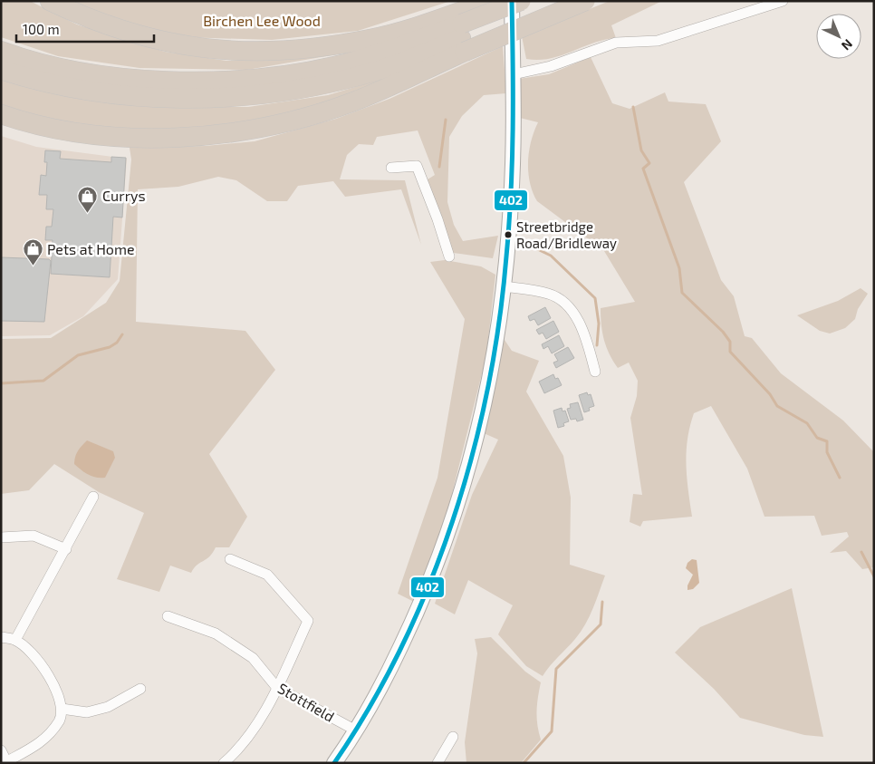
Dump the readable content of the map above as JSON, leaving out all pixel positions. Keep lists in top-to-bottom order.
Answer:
{
  "streets": {
    "street": ["Stottfield"]
  },
  "parks": ["Birchen Lee Wood"],
  "places": {
    "shop": ["Currys", "Pets at Home"],
    "other": ["Streetbridge Road/Bridleway"]
  },
  "lines": ["transit line 402"],
  "scale_bar": "100 m",
  "north": "bottom right"
}
